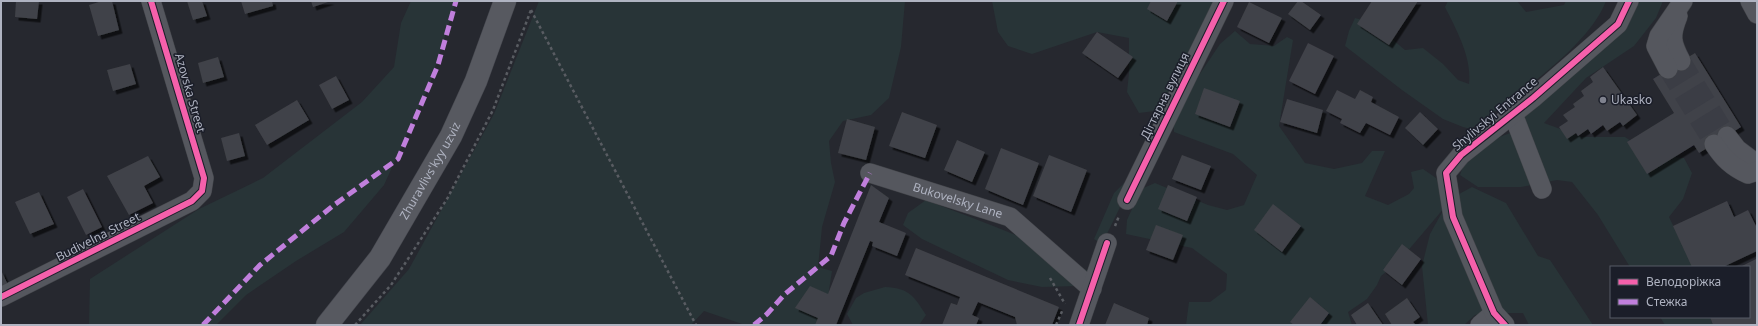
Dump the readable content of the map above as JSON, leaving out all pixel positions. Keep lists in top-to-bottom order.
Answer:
{
  "streets": {
    "main road": ["Zhuravlivs'kyy uzviz"],
    "street": [
      "Azovska Street",
      "Дігтярна вулиця",
      "Shylivskyi Entrance",
      "Bukovelsky Lane",
      "Budivelna Street"
    ]
  },
  "crossings": [
    ["Azovska Street", "Budivelna Street"]
  ],
  "places": ["Ukasko"],
  "legend": ["Велодоріжка", "Стежка"]
}
